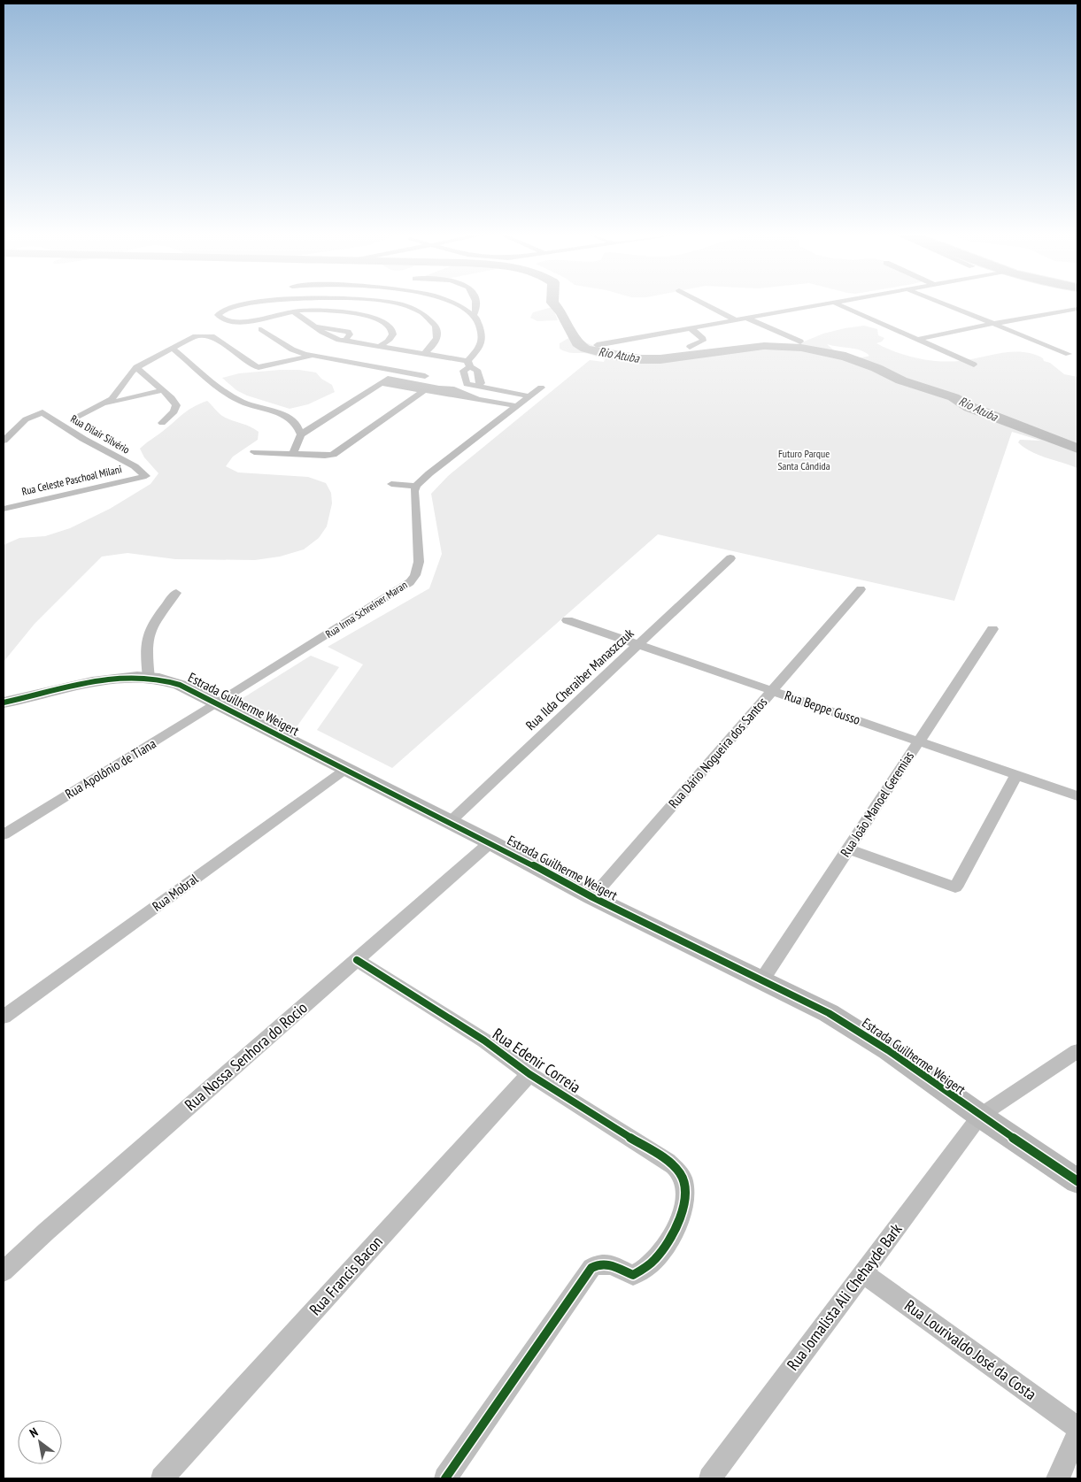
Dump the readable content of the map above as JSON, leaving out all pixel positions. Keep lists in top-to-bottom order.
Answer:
{
  "streets": {
    "street": [
      "Rua Dilair Silvério",
      "Rua Celeste Paschoal Milani",
      "Rua Irma Schreiner Maran",
      "Rua Ilda Cheraiber Manaszczuk",
      "Estrada Guilherme Weigert",
      "Rua Beppe Gusso",
      "Rua Dário Nogueira dos Santos",
      "Rua Apolônio de Tiana",
      "Rua João Manoel Geremias",
      "Rua Mobral",
      "Rua Nossa Senhora do Rocio",
      "Rua Edenir Correia",
      "Rua Francis Bacon",
      "Rua Jornalista Ali Chehayde Bark",
      "Rua Lourivaldo José da Costa"
    ]
  },
  "crossings": [
    ["Rua Dilair Silvério", "Rua Celeste Paschoal Milani"],
    ["Rua Irma Schreiner Maran", "Estrada Guilherme Weigert"],
    ["Rua Irma Schreiner Maran", "Rua Apolônio de Tiana"],
    ["Rua Ilda Cheraiber Manaszczuk", "Estrada Guilherme Weigert"],
    ["Rua Ilda Cheraiber Manaszczuk", "Rua Beppe Gusso"],
    ["Estrada Guilherme Weigert", "Rua Dário Nogueira dos Santos"],
    ["Estrada Guilherme Weigert", "Rua Apolônio de Tiana"],
    ["Estrada Guilherme Weigert", "Rua João Manoel Geremias"],
    ["Estrada Guilherme Weigert", "Rua Mobral"],
    ["Estrada Guilherme Weigert", "Rua Nossa Senhora do Rocio"],
    ["Estrada Guilherme Weigert", "Rua Jornalista Ali Chehayde Bark"],
    ["Rua Beppe Gusso", "Rua Dário Nogueira dos Santos"],
    ["Rua Beppe Gusso", "Rua João Manoel Geremias"],
    ["Rua Nossa Senhora do Rocio", "Rua Edenir Correia"],
    ["Rua Edenir Correia", "Rua Francis Bacon"],
    ["Rua Jornalista Ali Chehayde Bark", "Rua Lourivaldo José da Costa"]
  ],
  "water": ["Rio Atuba"],
  "parks": ["Futuro Parque Santa Cândida"],
  "north": "top left"
}
